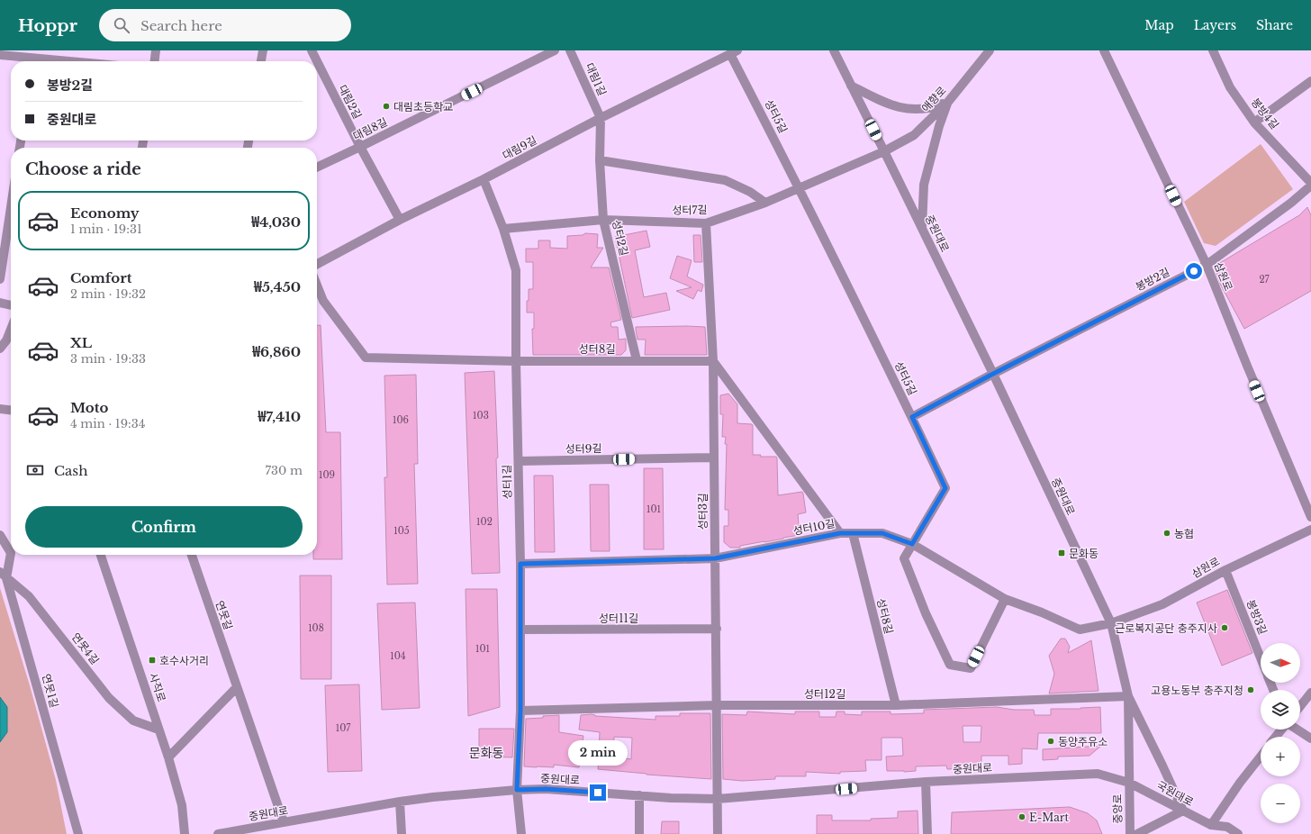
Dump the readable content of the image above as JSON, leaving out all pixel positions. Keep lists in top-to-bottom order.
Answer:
{
  "streets": {
    "street": [
      "대림1길",
      "애향로",
      "대림2길",
      "봉방4길",
      "성터5길",
      "대림8길",
      "대림9길",
      "성터7길",
      "중원대로",
      "성터2길",
      "삼원로",
      "봉방2길",
      "성터8길",
      "성터9길",
      "성터1길",
      "성터3길",
      "성터10길",
      "연못길",
      "봉방3길",
      "성터11길",
      "연못4길",
      "사직로",
      "연못1길",
      "성터12길",
      "국원대로",
      "중앙로"
    ]
  },
  "crossings": [
    ["대림1길", "대림9길"],
    ["대림1길", "성터2길"],
    ["애향로", "성터7길"],
    ["애향로", "중원대로"],
    ["대림2길", "대림8길"],
    ["대림2길", "대림9길"],
    ["성터5길", "대림9길"],
    ["성터5길", "성터7길"],
    ["성터5길", "봉방2길"],
    ["성터5길", "성터10길"],
    ["대림9길", "성터2길"],
    ["대림9길", "성터1길"],
    ["성터7길", "중원대로"],
    ["성터7길", "성터2길"],
    ["성터7길", "성터1길"],
    ["성터7길", "성터3길"],
    ["중원대로", "삼원로"],
    ["중원대로", "봉방2길"],
    ["중원대로", "성터1길"],
    ["중원대로", "성터3길"],
    ["중원대로", "성터10길"],
    ["중원대로", "연못길"],
    ["중원대로", "성터12길"],
    ["중원대로", "국원대로"],
    ["중원대로", "중앙로"],
    ["성터2길", "성터8길"],
    ["삼원로", "봉방2길"],
    ["삼원로", "성터10길"],
    ["삼원로", "봉방3길"],
    ["성터8길", "성터1길"],
    ["성터8길", "성터3길"],
    ["성터8길", "성터10길"],
    ["성터8길", "성터12길"],
    ["성터9길", "성터1길"],
    ["성터9길", "성터3길"],
    ["성터1길", "성터10길"],
    ["성터1길", "성터11길"],
    ["성터1길", "성터12길"],
    ["성터3길", "성터10길"],
    ["성터3길", "성터11길"],
    ["성터3길", "성터12길"],
    ["연못4길", "사직로"],
    ["연못4길", "연못1길"],
    ["국원대로", "중앙로"]
  ],
  "districts": ["문화동"],
  "places": {
    "other": [
      "대림초등학교",
      "농협",
      "근로복지공단 충주지사",
      "고용노동부 충주지청",
      "동양주유소",
      "E-Mart"
    ],
    "transit": ["문화동", "호수사거리"]
  },
  "house_numbers": [
    "27",
    "103",
    "106",
    "109",
    "101",
    "102",
    "105",
    "108",
    "101",
    "104",
    "107"
  ],
  "north": "right",
  "page": {
    "header": "Hoppr",
    "search": "Search here",
    "nav": ["Map", "Layers", "Share"],
    "banner": ["봉방2길", "중원대로"],
    "heading": "Choose a ride",
    "list": [
      {
        "name": "Economy",
        "note": "1 min · 19:31",
        "value": "₩4,030"
      },
      {
        "name": "Comfort",
        "note": "2 min · 19:32",
        "value": "₩5,450"
      },
      {
        "name": "XL",
        "note": "3 min · 19:33",
        "value": "₩6,860"
      },
      {
        "name": "Moto",
        "note": "4 min · 19:34",
        "value": "₩7,410"
      }
    ],
    "pay": ["Cash", "730 m"],
    "buttons": "Confirm",
    "map_buttons": ["+", "−"],
    "bubble": "2 min"
  }
}
